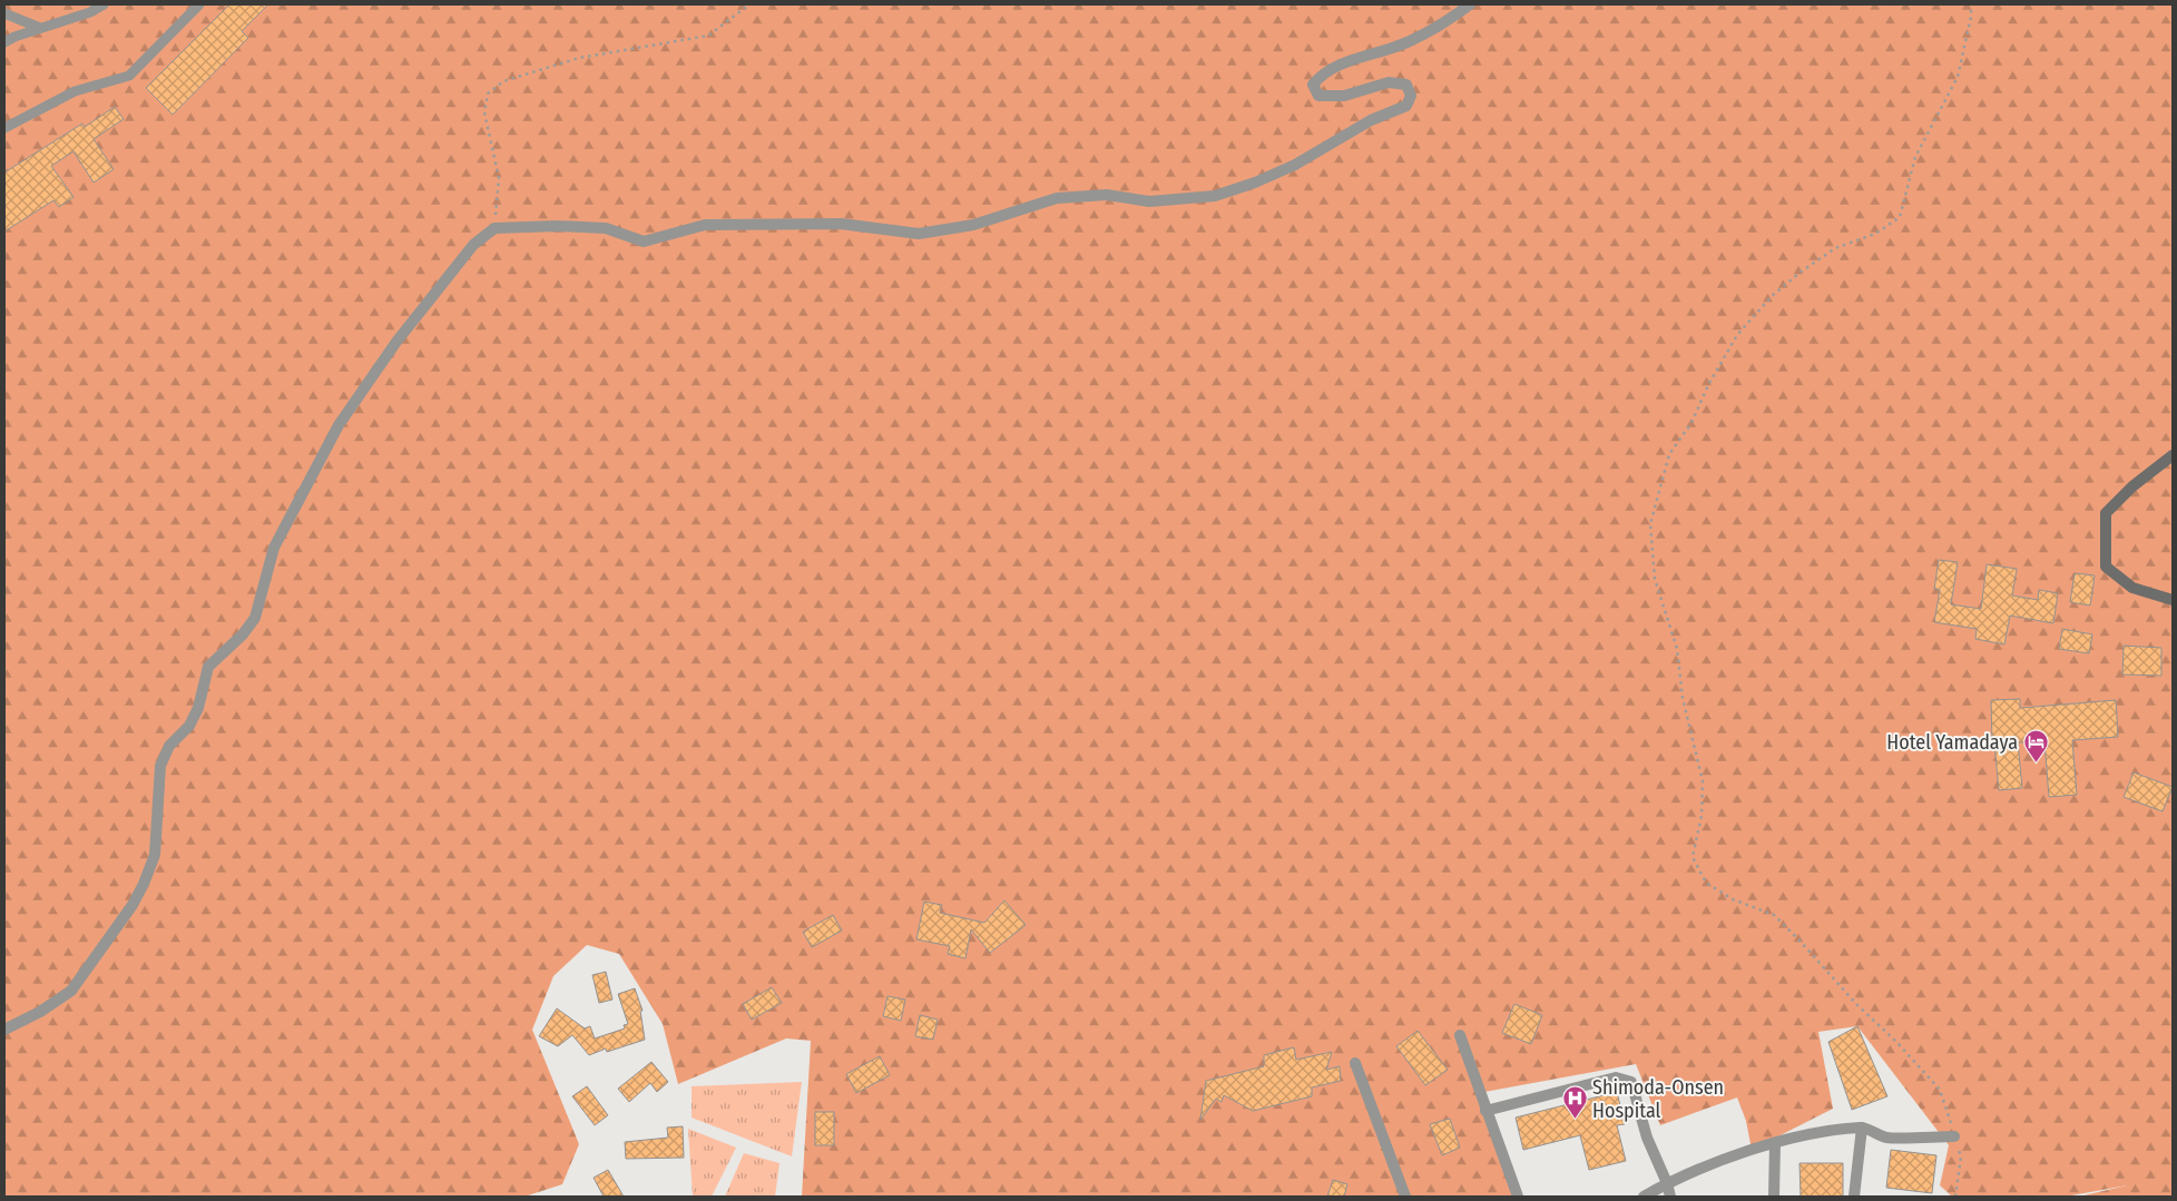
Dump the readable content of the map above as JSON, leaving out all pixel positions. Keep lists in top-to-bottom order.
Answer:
{
  "places": {
    "hotel": ["Hotel Yamadaya"],
    "hospital": ["Shimoda-Onsen Hospital"]
  }
}
